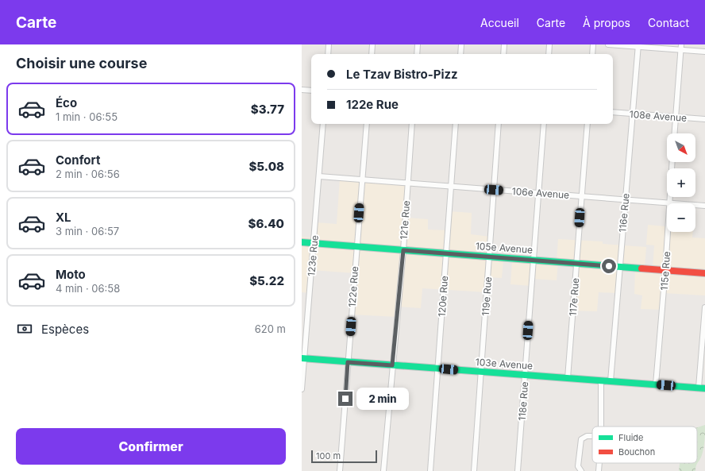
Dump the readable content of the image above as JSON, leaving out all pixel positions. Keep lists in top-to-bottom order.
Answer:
{
  "streets": {
    "street": [
      "108e Avenue",
      "106e Avenue",
      "116e Rue",
      "121e Rue",
      "105e Avenue",
      "123e Rue",
      "115e Rue",
      "122e Rue",
      "120e Rue",
      "119e Rue",
      "117e Rue",
      "103e Avenue",
      "118e Rue"
    ]
  },
  "crossings": [
    ["108e Avenue", "116e Rue"],
    ["106e Avenue", "116e Rue"],
    ["106e Avenue", "121e Rue"],
    ["106e Avenue", "123e Rue"],
    ["106e Avenue", "115e Rue"],
    ["106e Avenue", "122e Rue"],
    ["106e Avenue", "120e Rue"],
    ["106e Avenue", "119e Rue"],
    ["106e Avenue", "117e Rue"],
    ["106e Avenue", "118e Rue"],
    ["116e Rue", "105e Avenue"],
    ["116e Rue", "103e Avenue"],
    ["121e Rue", "105e Avenue"],
    ["121e Rue", "103e Avenue"],
    ["105e Avenue", "123e Rue"],
    ["105e Avenue", "115e Rue"],
    ["105e Avenue", "122e Rue"],
    ["105e Avenue", "120e Rue"],
    ["105e Avenue", "119e Rue"],
    ["105e Avenue", "117e Rue"],
    ["105e Avenue", "118e Rue"],
    ["123e Rue", "103e Avenue"],
    ["115e Rue", "103e Avenue"],
    ["122e Rue", "103e Avenue"],
    ["120e Rue", "103e Avenue"],
    ["119e Rue", "103e Avenue"],
    ["117e Rue", "103e Avenue"],
    ["103e Avenue", "118e Rue"]
  ],
  "legend": ["Fluide", "Bouchon"],
  "scale_bar": "100 m",
  "north": "bottom right",
  "page": {
    "header": "Carte",
    "nav": [
      "Accueil",
      "Carte",
      "À propos",
      "Contact"
    ],
    "heading": "Choisir une course",
    "banner": ["Le Tzav Bistro-Pizz", "122e Rue"],
    "list": [
      {
        "name": "Éco",
        "note": "1 min · 06:55",
        "value": "$3.77"
      },
      {
        "name": "Confort",
        "note": "2 min · 06:56",
        "value": "$5.08"
      },
      {
        "name": "XL",
        "note": "3 min · 06:57",
        "value": "$6.40"
      },
      {
        "name": "Moto",
        "note": "4 min · 06:58",
        "value": "$5.22"
      }
    ],
    "map_buttons": ["+", "−"],
    "pay": ["Espèces", "620 m"],
    "bubble": "2 min",
    "buttons": "Confirmer",
    "scale": "100 m"
  }
}
